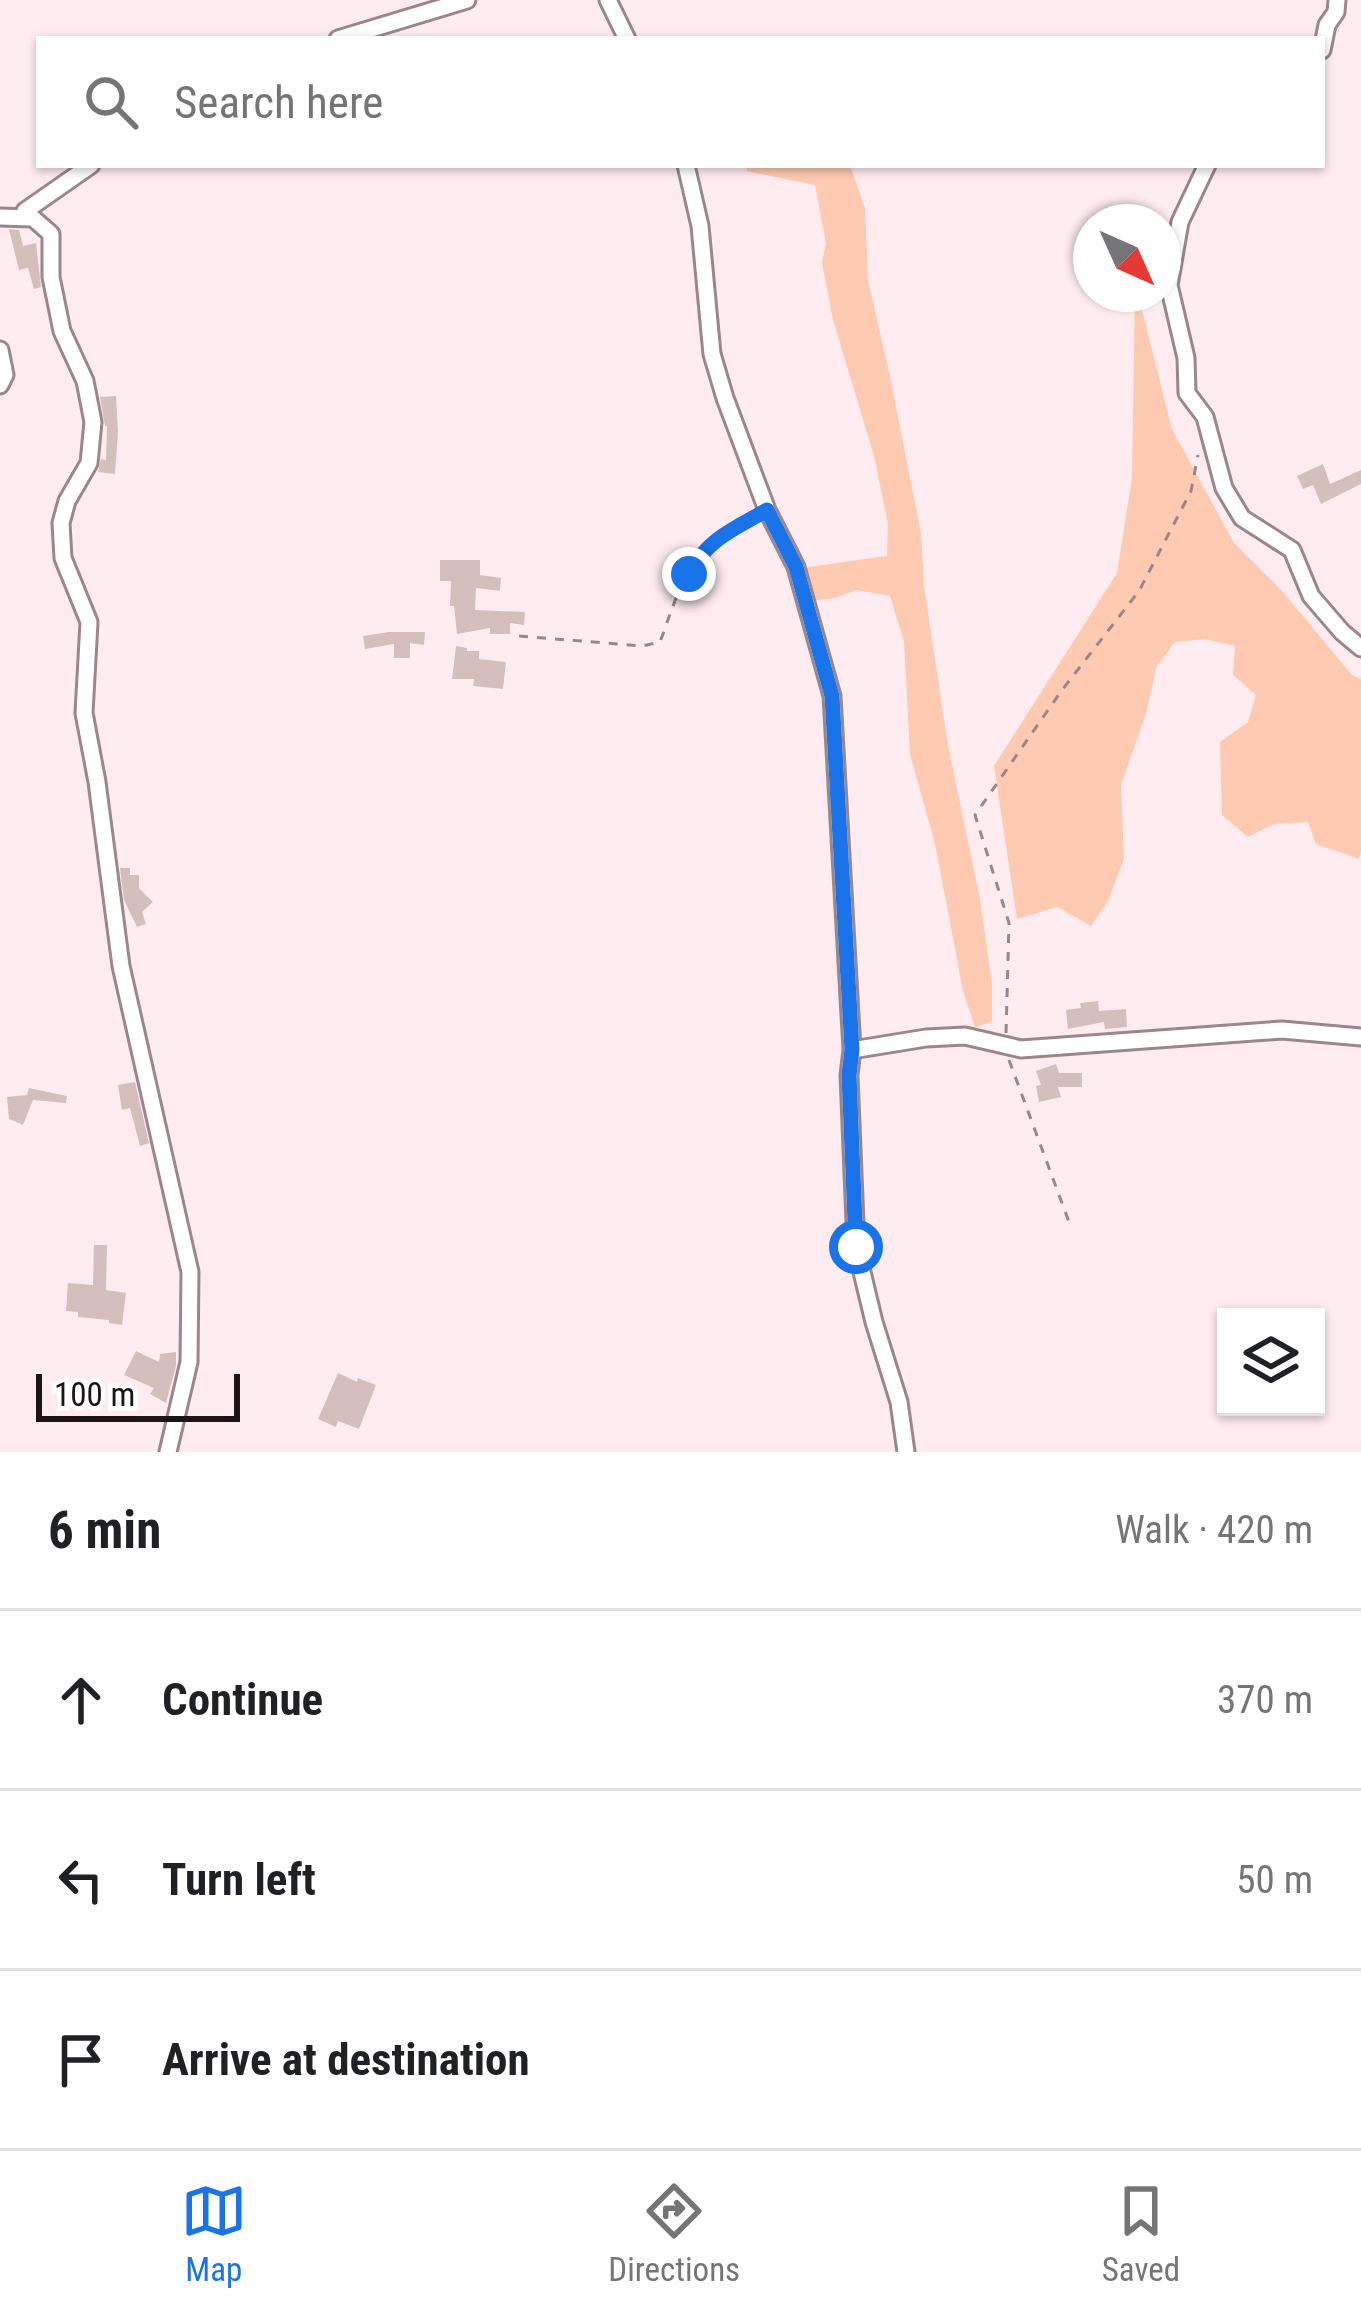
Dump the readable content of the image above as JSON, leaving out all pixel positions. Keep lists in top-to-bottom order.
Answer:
{
  "scale_bar": "100 m",
  "north": "bottom right",
  "page": {
    "search": "Search here",
    "scale": "100 m",
    "heading": ["6 min", "Walk · 420 m"],
    "list": [
      ["Continue", "370 m"],
      ["Turn left", "50 m"],
      "Arrive at destination"
    ],
    "nav": ["Map", "Directions", "Saved"]
  }
}
